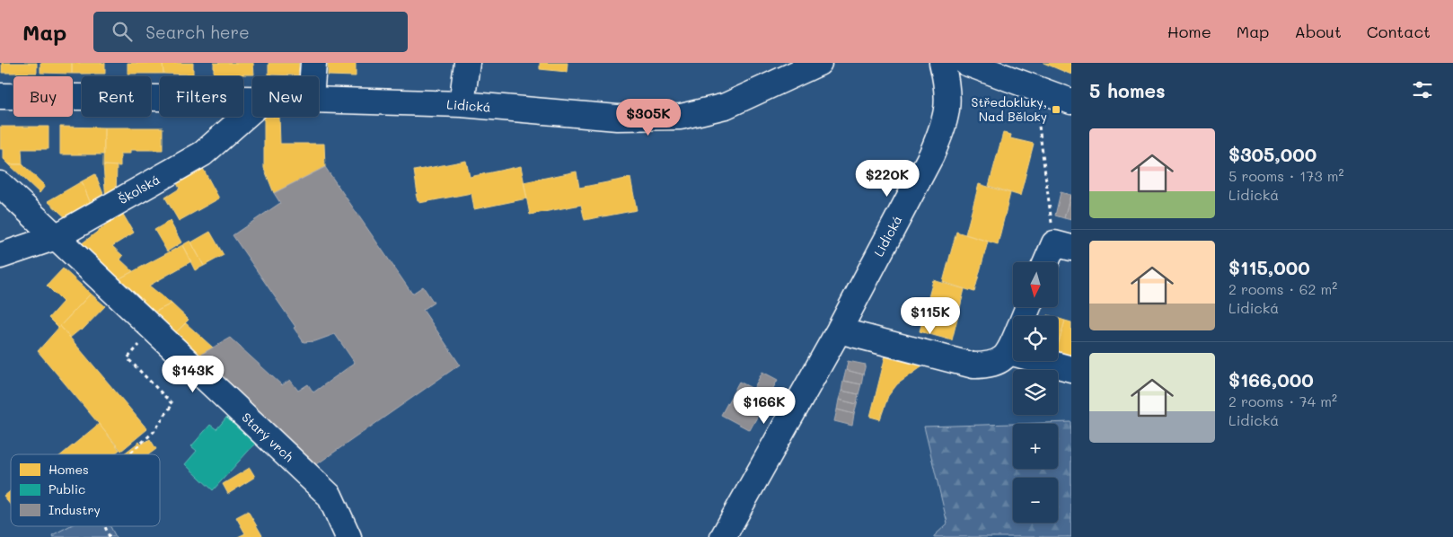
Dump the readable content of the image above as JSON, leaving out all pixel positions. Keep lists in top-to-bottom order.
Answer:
{
  "streets": {
    "street": ["Lidická", "Školská", "Starý vrch"]
  },
  "crossings": [
    ["Školská", "Starý vrch"]
  ],
  "places": {
    "transit": ["Středokluky, Nad Běloky"]
  },
  "legend": ["Homes", "Public", "Industry"],
  "north": "bottom",
  "page": {
    "header": "Map",
    "search": "Search here",
    "nav": [
      "Home",
      "Map",
      "About",
      "Contact"
    ],
    "heading": "5 homes",
    "chip": [
      "Buy",
      "Rent",
      "Filters",
      "New"
    ],
    "price": [
      "$305K",
      "$220K",
      "$115K",
      "$143K",
      "$166K"
    ],
    "list": [
      {
        "name": "$305,000",
        "note": "5 rooms · 173 m² · Lidická"
      },
      {
        "name": "$115,000",
        "note": "2 rooms · 62 m² · Lidická"
      },
      {
        "name": "$166,000",
        "note": "2 rooms · 74 m² · Lidická"
      }
    ],
    "map_buttons": ["+", "−"]
  }
}
